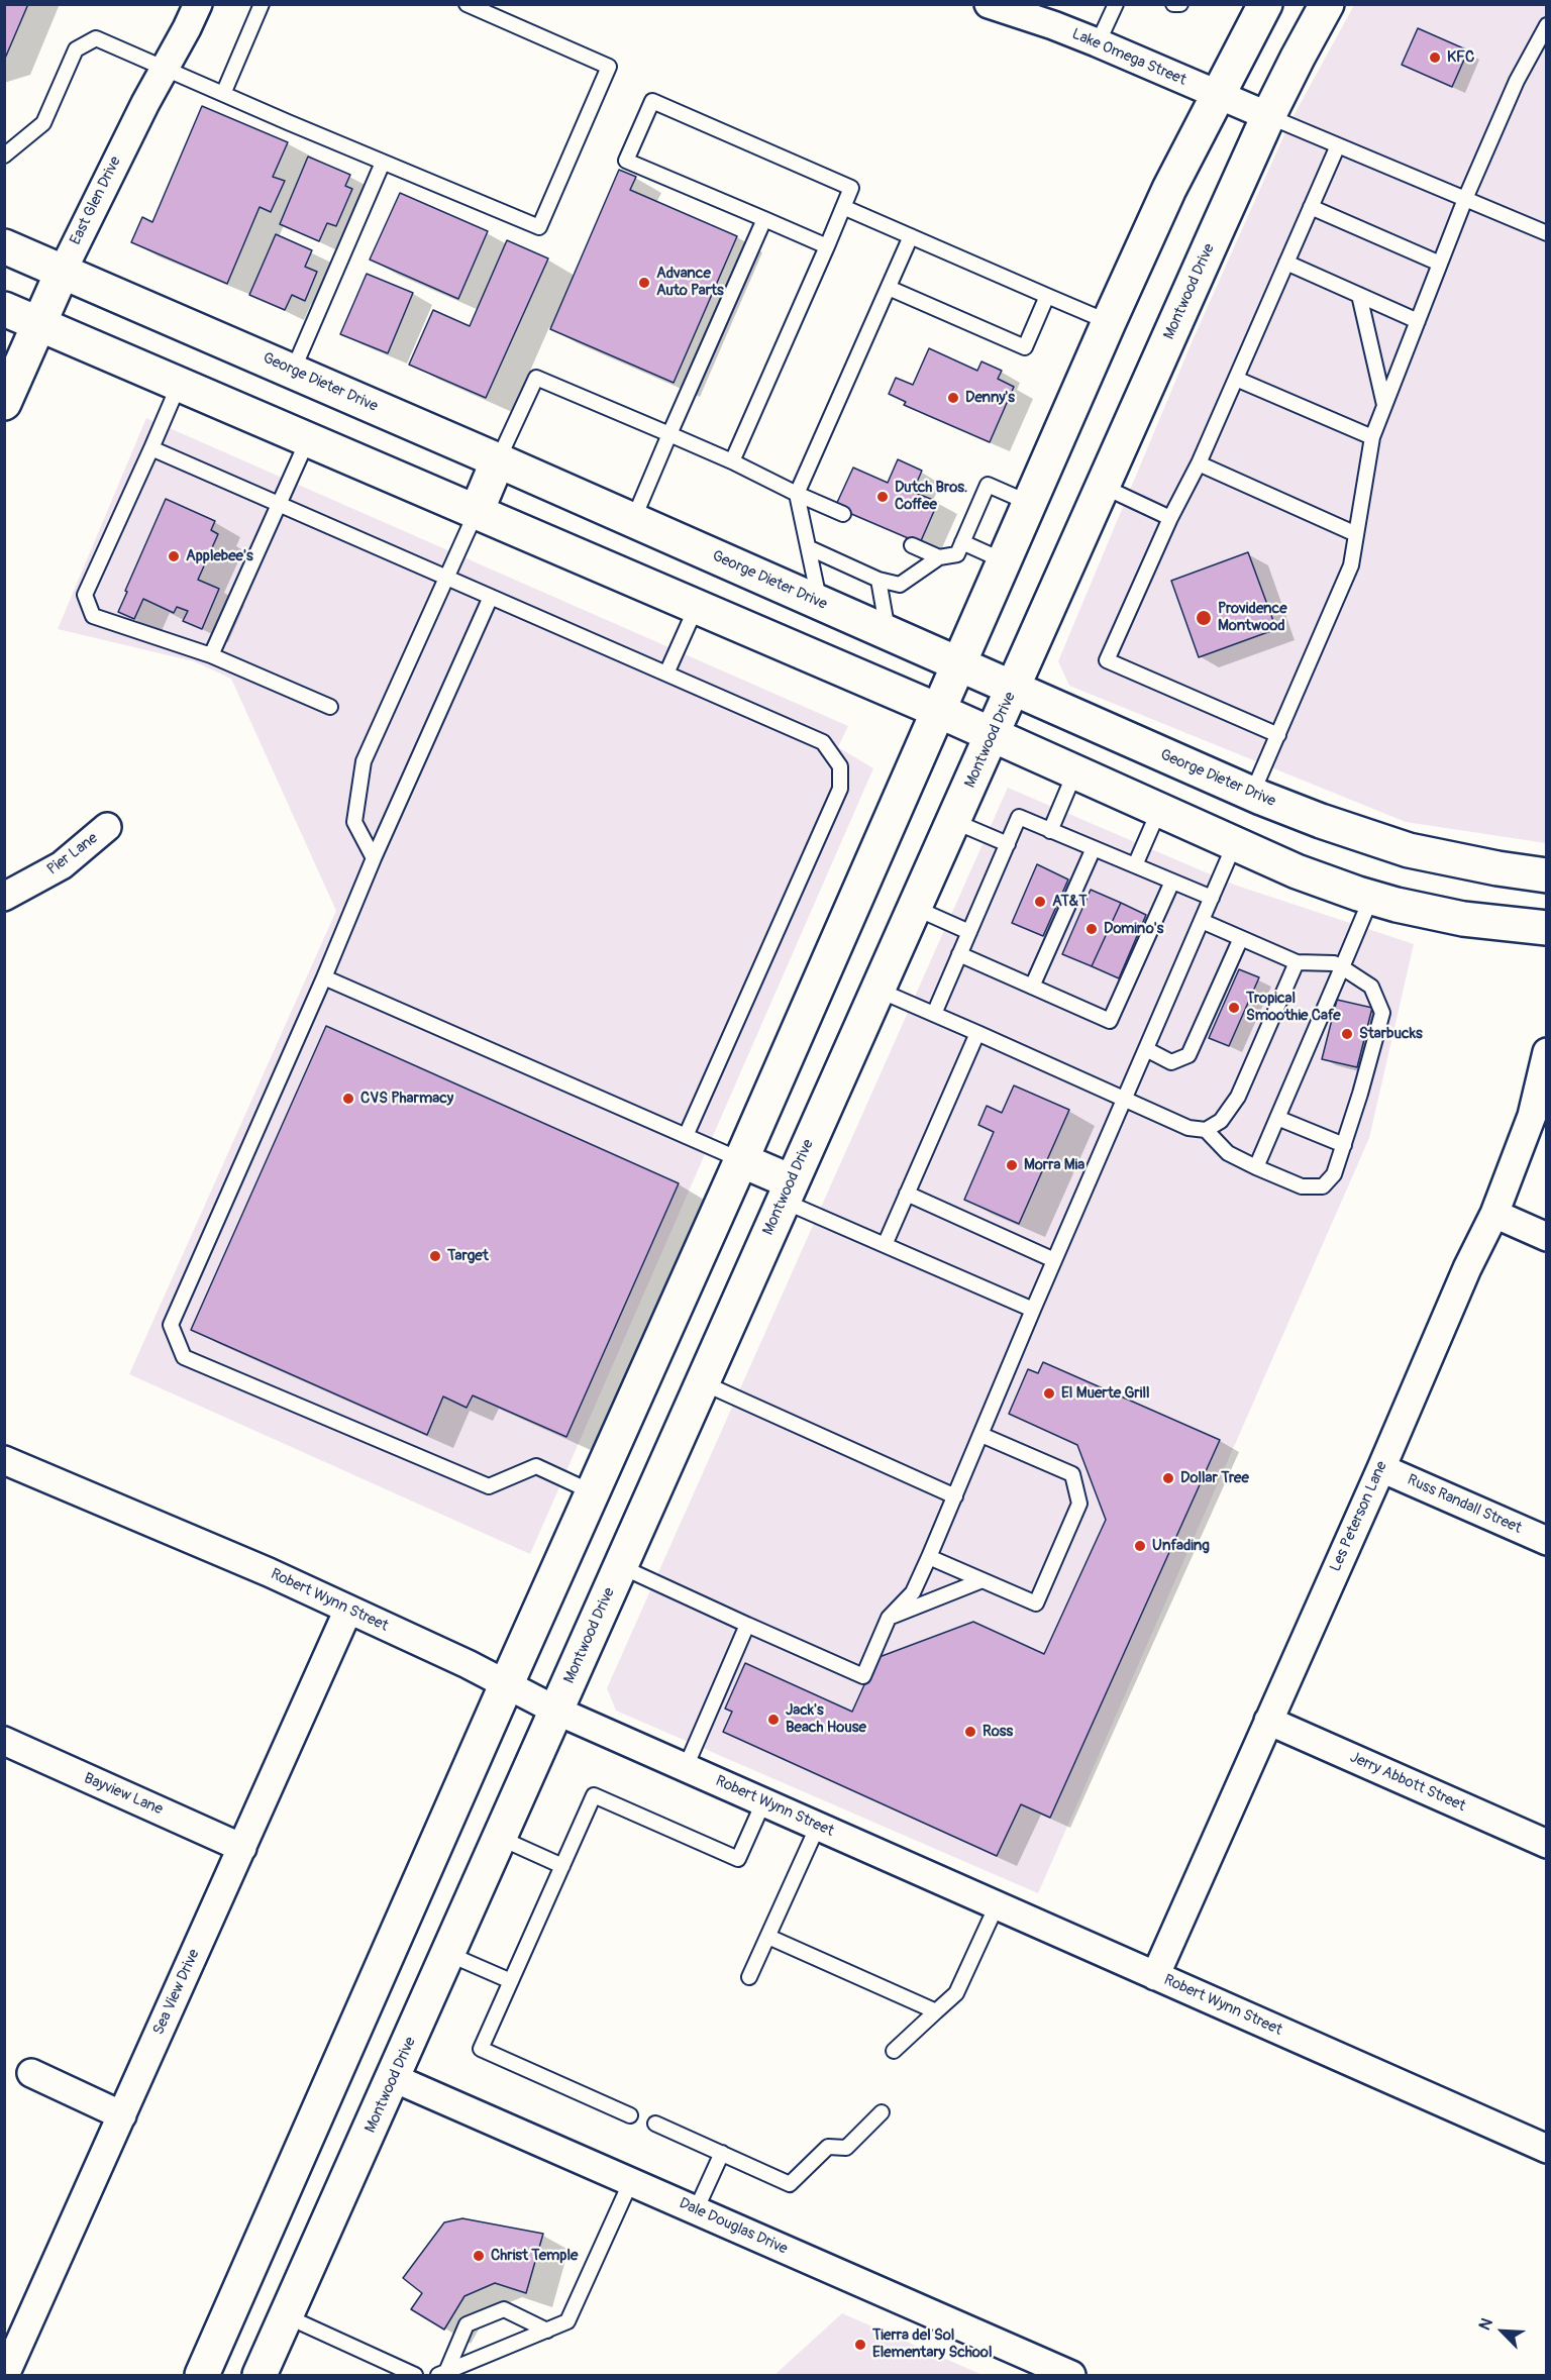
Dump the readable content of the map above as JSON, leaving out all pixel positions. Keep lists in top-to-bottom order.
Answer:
{
  "streets": {
    "main road": ["East Glen Drive", "Montwood Drive", "George Dieter Drive"],
    "street": [
      "Lake Omega Street",
      "Pier Lane",
      "Russ Randall Street",
      "Les Peterson Lane",
      "Robert Wynn Street",
      "Jerry Abbott Street",
      "Bayview Lane",
      "Sea View Drive",
      "Dale Douglas Drive"
    ]
  },
  "crossings": [
    ["Lake Omega Street", "Montwood Drive"],
    ["East Glen Drive", "George Dieter Drive"],
    ["Montwood Drive", "George Dieter Drive"],
    ["Montwood Drive", "Robert Wynn Street"],
    ["Montwood Drive", "Dale Douglas Drive"],
    ["Russ Randall Street", "Les Peterson Lane"],
    ["Les Peterson Lane", "Robert Wynn Street"],
    ["Les Peterson Lane", "Jerry Abbott Street"],
    ["Robert Wynn Street", "Sea View Drive"],
    ["Bayview Lane", "Sea View Drive"]
  ],
  "places": [
    "KFC",
    "Advance Auto Parts",
    "Denny's",
    "Dutch Bros. Coffee",
    "Applebee's",
    "Providence Montwood",
    "AT&T",
    "Domino's",
    "Tropical Smoothie Cafe",
    "Starbucks",
    "CVS Pharmacy",
    "Morra Mia",
    "Target",
    "El Muerte Grill",
    "Dollar Tree",
    "Unfading",
    "Jack's Beach House",
    "Ross",
    "Christ Temple",
    "Tierra del Sol Elementary School"
  ],
  "north": "top left"
}
